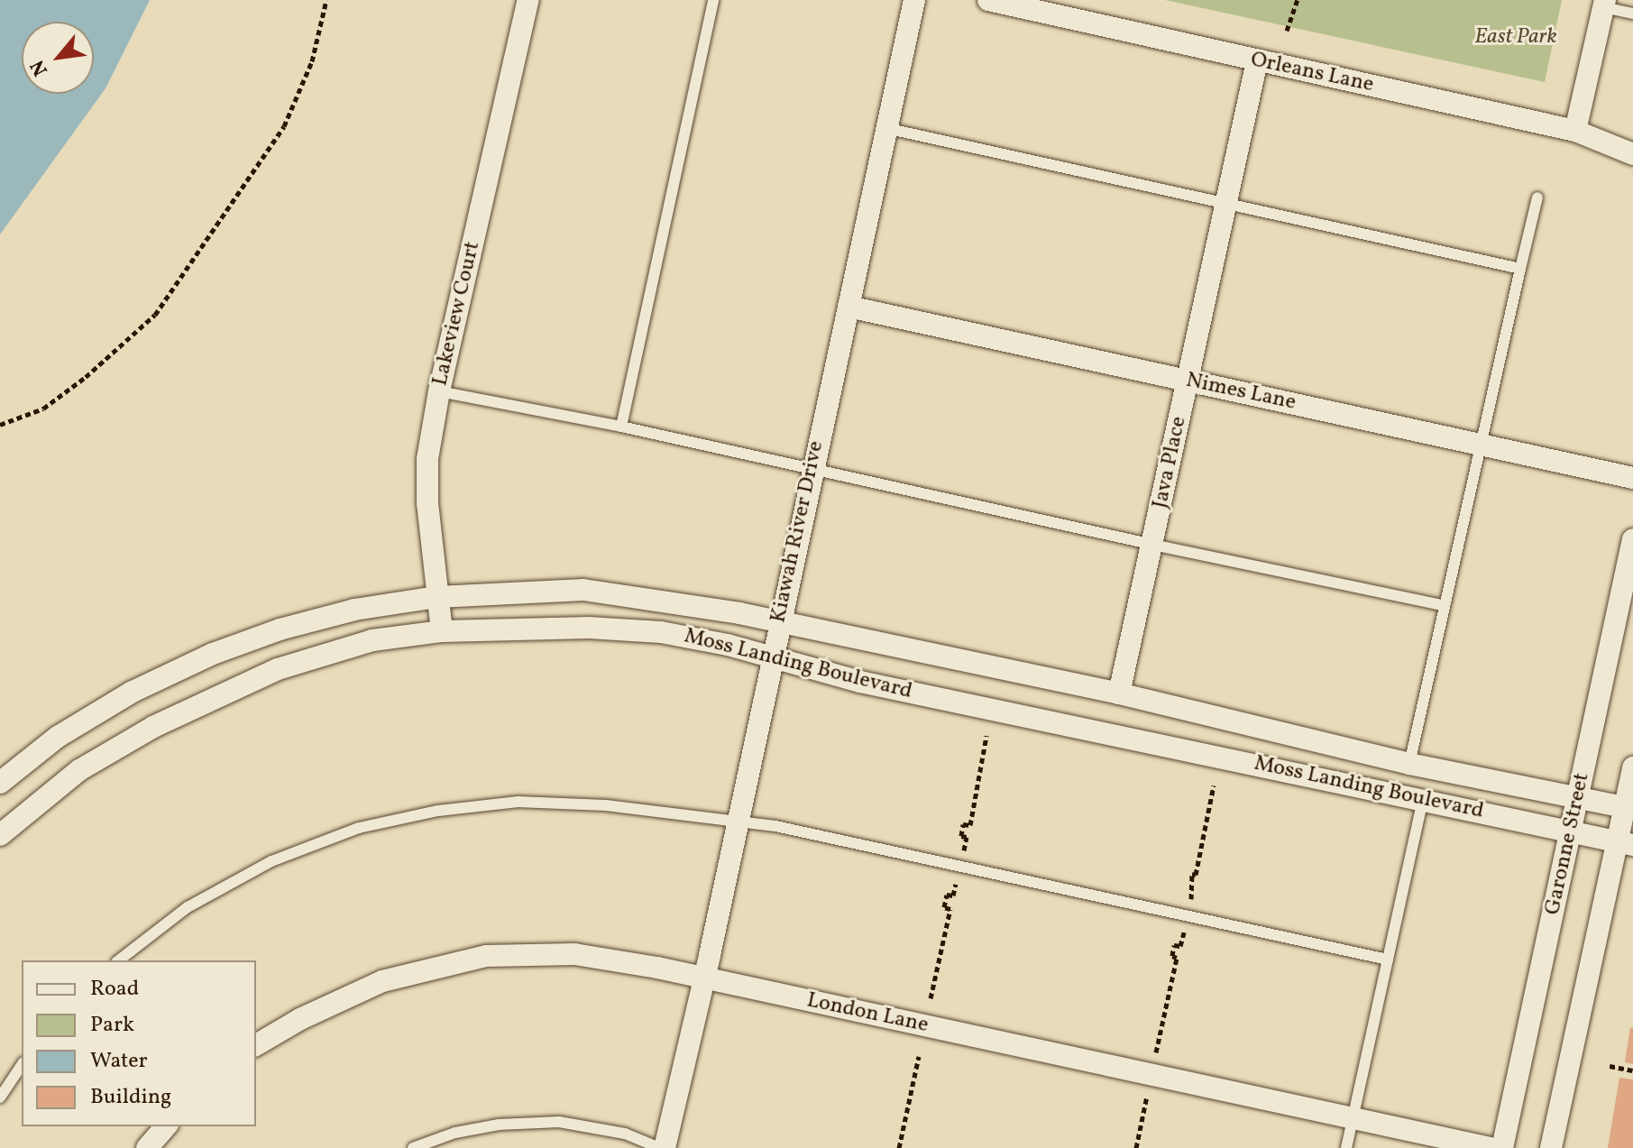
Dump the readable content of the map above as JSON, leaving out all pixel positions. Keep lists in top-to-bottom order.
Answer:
{
  "streets": {
    "street": [
      "Orleans Lane",
      "Lakeview Court",
      "Nimes Lane",
      "Java Place",
      "Kiawah River Drive",
      "Moss Landing Boulevard",
      "Garonne Street",
      "London Lane"
    ]
  },
  "crossings": [
    ["Orleans Lane", "Java Place"],
    ["Lakeview Court", "Moss Landing Boulevard"],
    ["Nimes Lane", "Java Place"],
    ["Nimes Lane", "Kiawah River Drive"],
    ["Java Place", "Moss Landing Boulevard"],
    ["Kiawah River Drive", "Moss Landing Boulevard"],
    ["Kiawah River Drive", "London Lane"],
    ["Moss Landing Boulevard", "Garonne Street"]
  ],
  "parks": ["East Park"],
  "legend": [
    "Road",
    "Park",
    "Water",
    "Building"
  ],
  "north": "bottom left"
}
